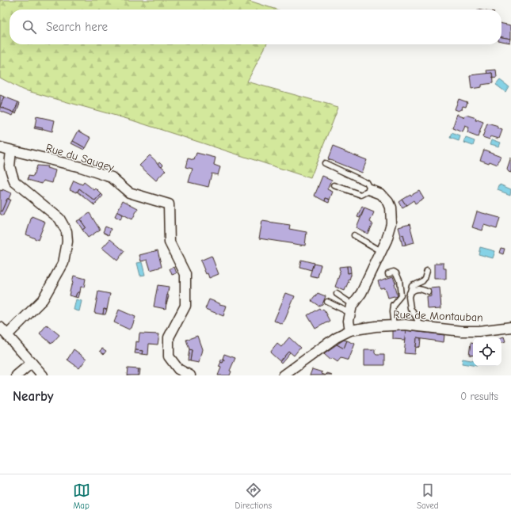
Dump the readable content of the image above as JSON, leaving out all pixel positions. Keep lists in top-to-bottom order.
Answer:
{
  "streets": {
    "street": ["Rue du Saugey", "Rue de Montauban"]
  },
  "page": {
    "search": "Search here",
    "heading": ["Nearby", "0 results"],
    "nav": ["Map", "Directions", "Saved"]
  }
}
